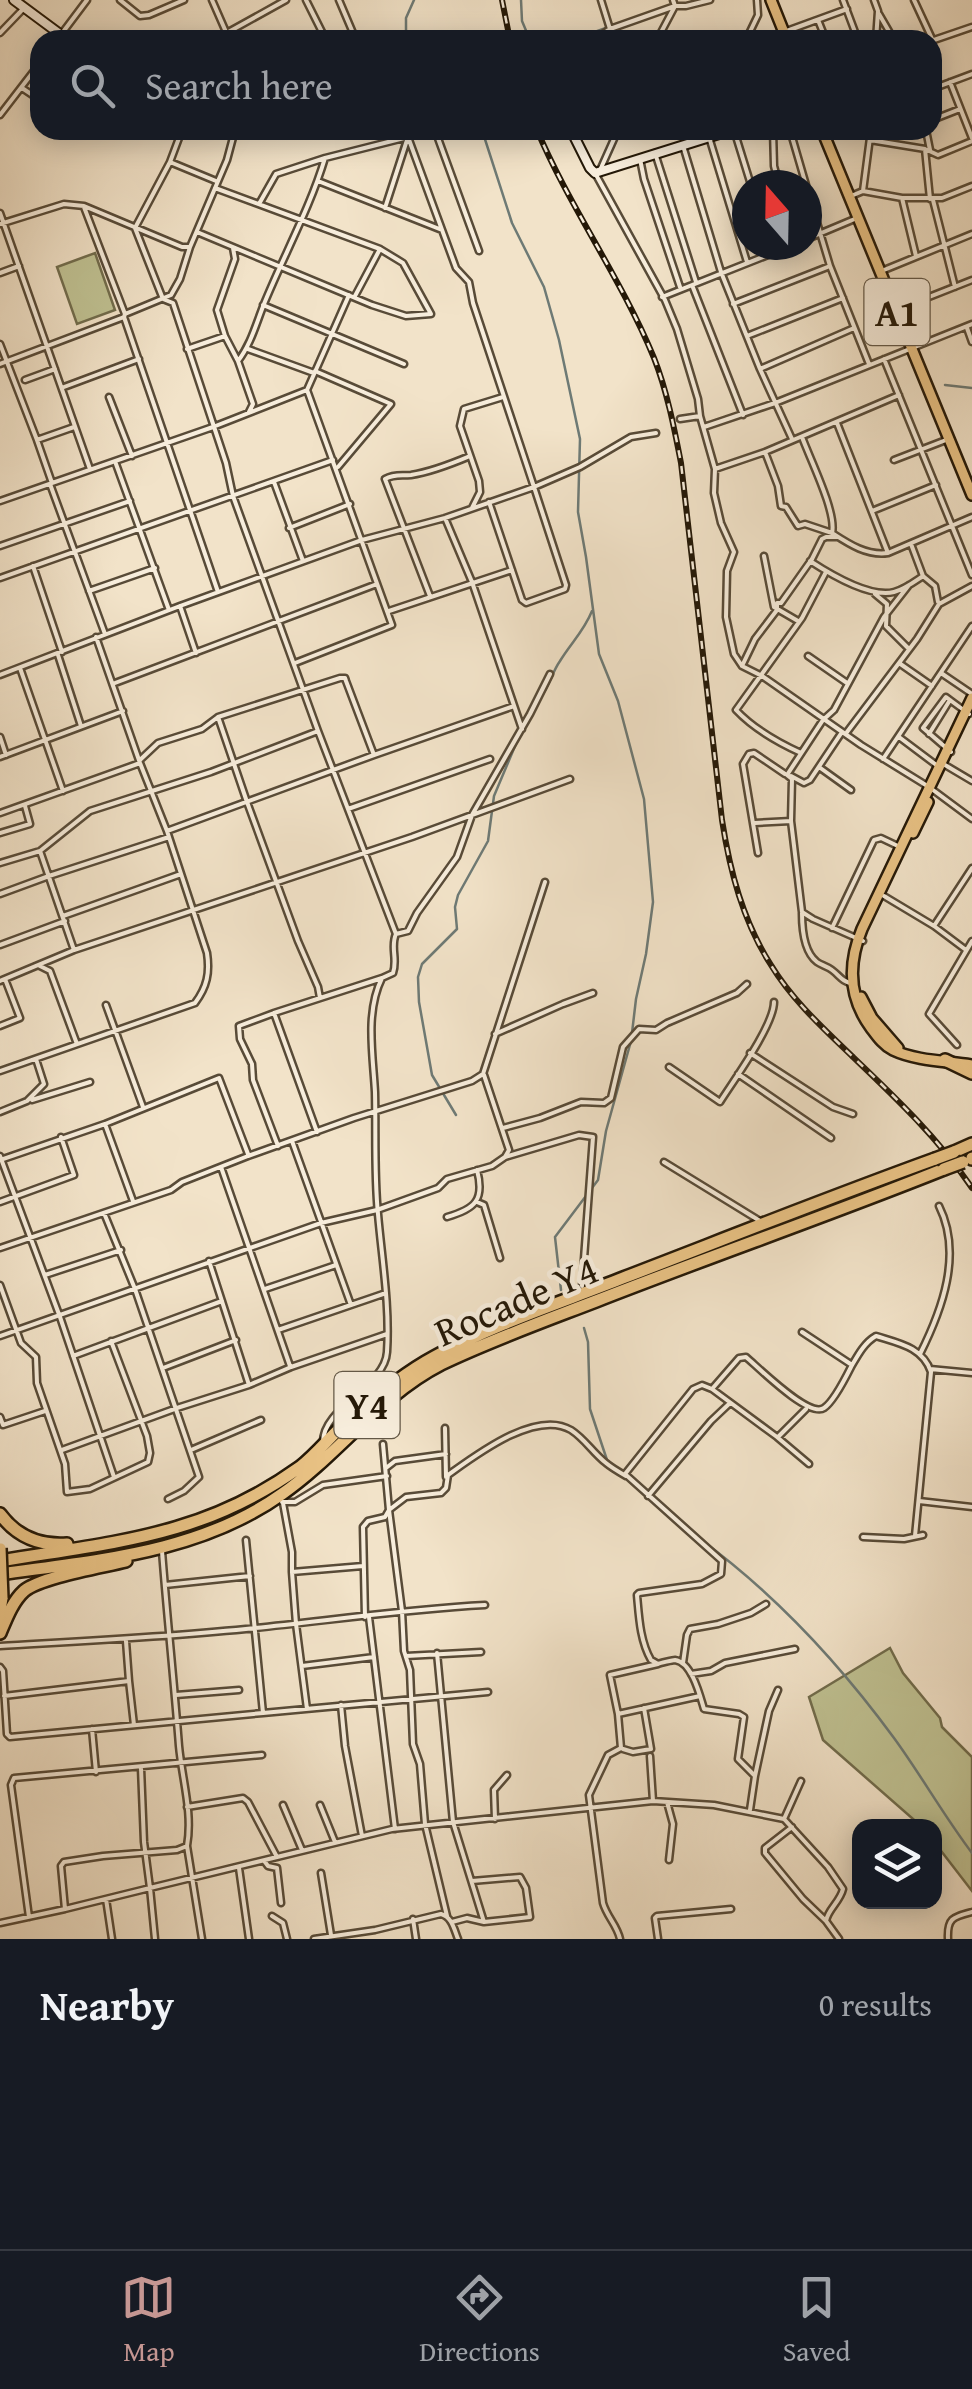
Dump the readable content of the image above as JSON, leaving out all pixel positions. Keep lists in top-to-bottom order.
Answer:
{
  "streets": {
    "highway": ["Rocade Y4", "Y4"],
    "main road": ["A1"]
  },
  "north": "top",
  "page": {
    "search": "Search here",
    "heading": ["Nearby", "0 results"],
    "nav": ["Map", "Directions", "Saved"]
  }
}
